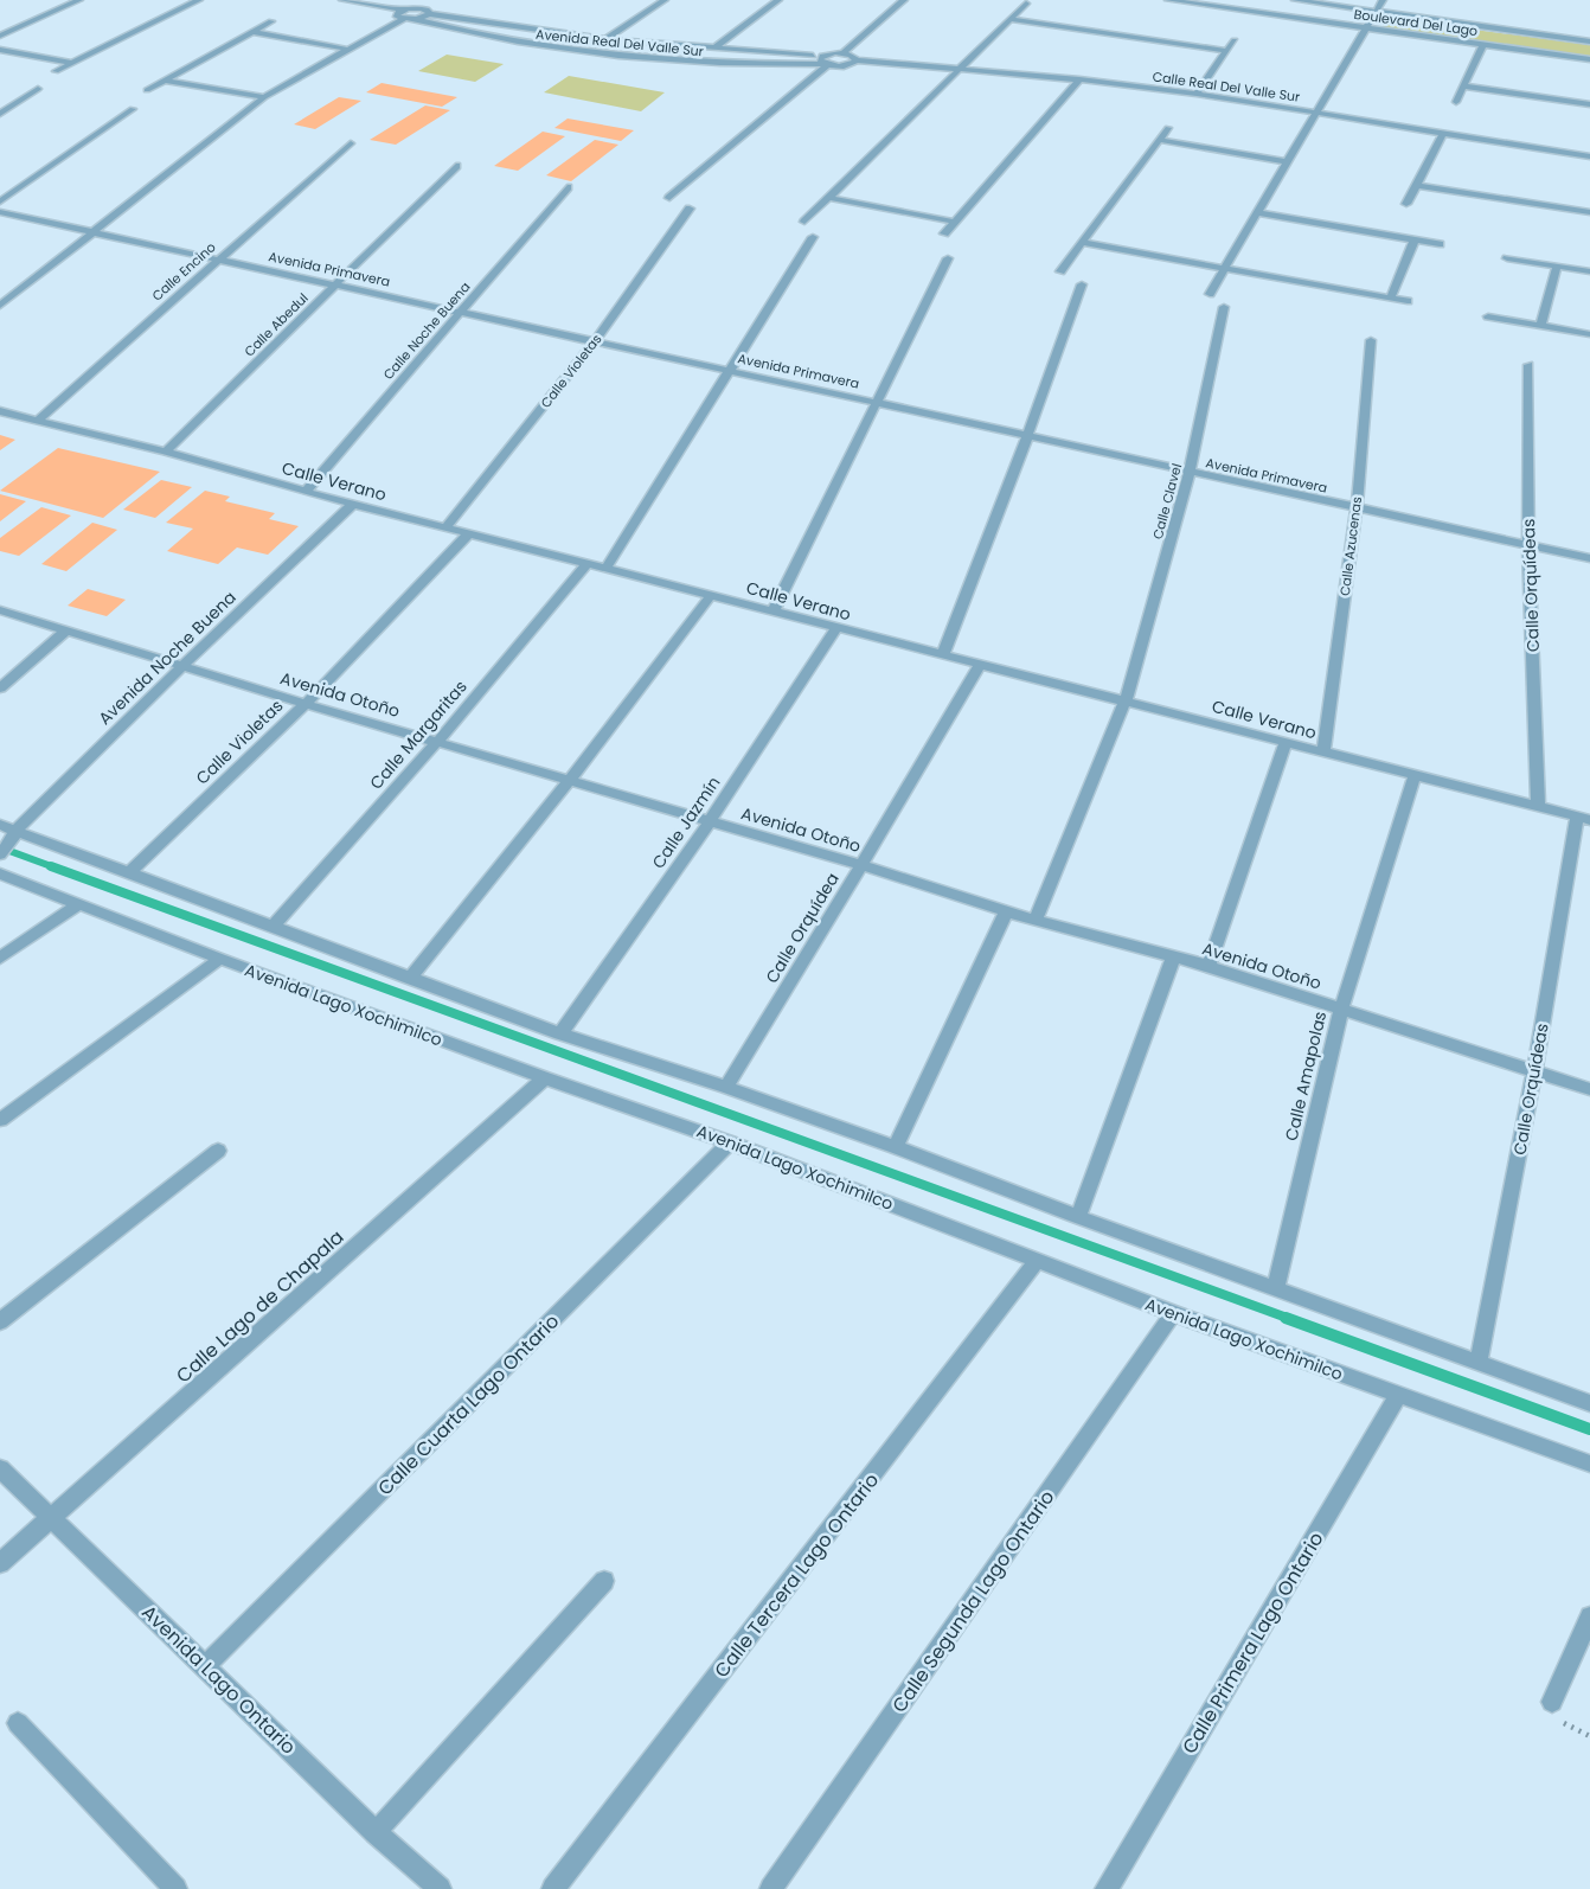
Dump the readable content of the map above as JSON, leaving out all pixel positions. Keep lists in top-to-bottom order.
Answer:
{
  "streets": {
    "street": [
      "Boulevard Del Lago",
      "Avenida Real Del Valle Sur",
      "Calle Real Del Valle Sur",
      "Avenida Primavera",
      "Calle Encino",
      "Calle Abedul",
      "Calle Noche Buena",
      "Calle Violetas",
      "Calle Verano",
      "Calle Clavel",
      "Calle Azucenas",
      "Calle Orquídeas",
      "Avenida Noche Buena",
      "Avenida Otoño",
      "Calle Margaritas",
      "Calle Jazmín",
      "Calle Orquídea",
      "Avenida Lago Xochimilco",
      "Calle Amapolas",
      "Calle Lago de Chapala",
      "Calle Cuarta Lago Ontario",
      "Calle Tercera Lago Ontario",
      "Calle Segunda Lago Ontario",
      "Calle Primera Lago Ontario",
      "Avenida Lago Ontario"
    ]
  },
  "crossings": [
    ["Avenida Real Del Valle Sur", "Calle Real Del Valle Sur"],
    ["Avenida Primavera", "Calle Encino"],
    ["Avenida Primavera", "Calle Abedul"],
    ["Avenida Primavera", "Calle Noche Buena"],
    ["Avenida Primavera", "Calle Violetas"],
    ["Avenida Primavera", "Calle Clavel"],
    ["Avenida Primavera", "Calle Azucenas"],
    ["Avenida Primavera", "Calle Orquídeas"],
    ["Calle Encino", "Calle Verano"],
    ["Calle Abedul", "Calle Verano"],
    ["Calle Noche Buena", "Calle Verano"],
    ["Calle Violetas", "Calle Verano"],
    ["Calle Violetas", "Avenida Otoño"],
    ["Calle Verano", "Calle Clavel"],
    ["Calle Verano", "Calle Azucenas"],
    ["Calle Verano", "Calle Orquídeas"],
    ["Calle Verano", "Avenida Noche Buena"],
    ["Calle Verano", "Calle Margaritas"],
    ["Calle Verano", "Calle Jazmín"],
    ["Calle Verano", "Calle Orquídea"],
    ["Calle Verano", "Calle Amapolas"],
    ["Calle Clavel", "Avenida Otoño"],
    ["Calle Orquídeas", "Avenida Otoño"],
    ["Avenida Noche Buena", "Avenida Otoño"],
    ["Avenida Otoño", "Calle Margaritas"],
    ["Avenida Otoño", "Calle Jazmín"],
    ["Avenida Otoño", "Calle Orquídea"],
    ["Avenida Otoño", "Calle Amapolas"],
    ["Avenida Lago Xochimilco", "Calle Lago de Chapala"],
    ["Avenida Lago Xochimilco", "Calle Cuarta Lago Ontario"],
    ["Avenida Lago Xochimilco", "Calle Tercera Lago Ontario"],
    ["Avenida Lago Xochimilco", "Calle Segunda Lago Ontario"],
    ["Avenida Lago Xochimilco", "Calle Primera Lago Ontario"],
    ["Calle Lago de Chapala", "Avenida Lago Ontario"],
    ["Calle Cuarta Lago Ontario", "Avenida Lago Ontario"]
  ]
}
